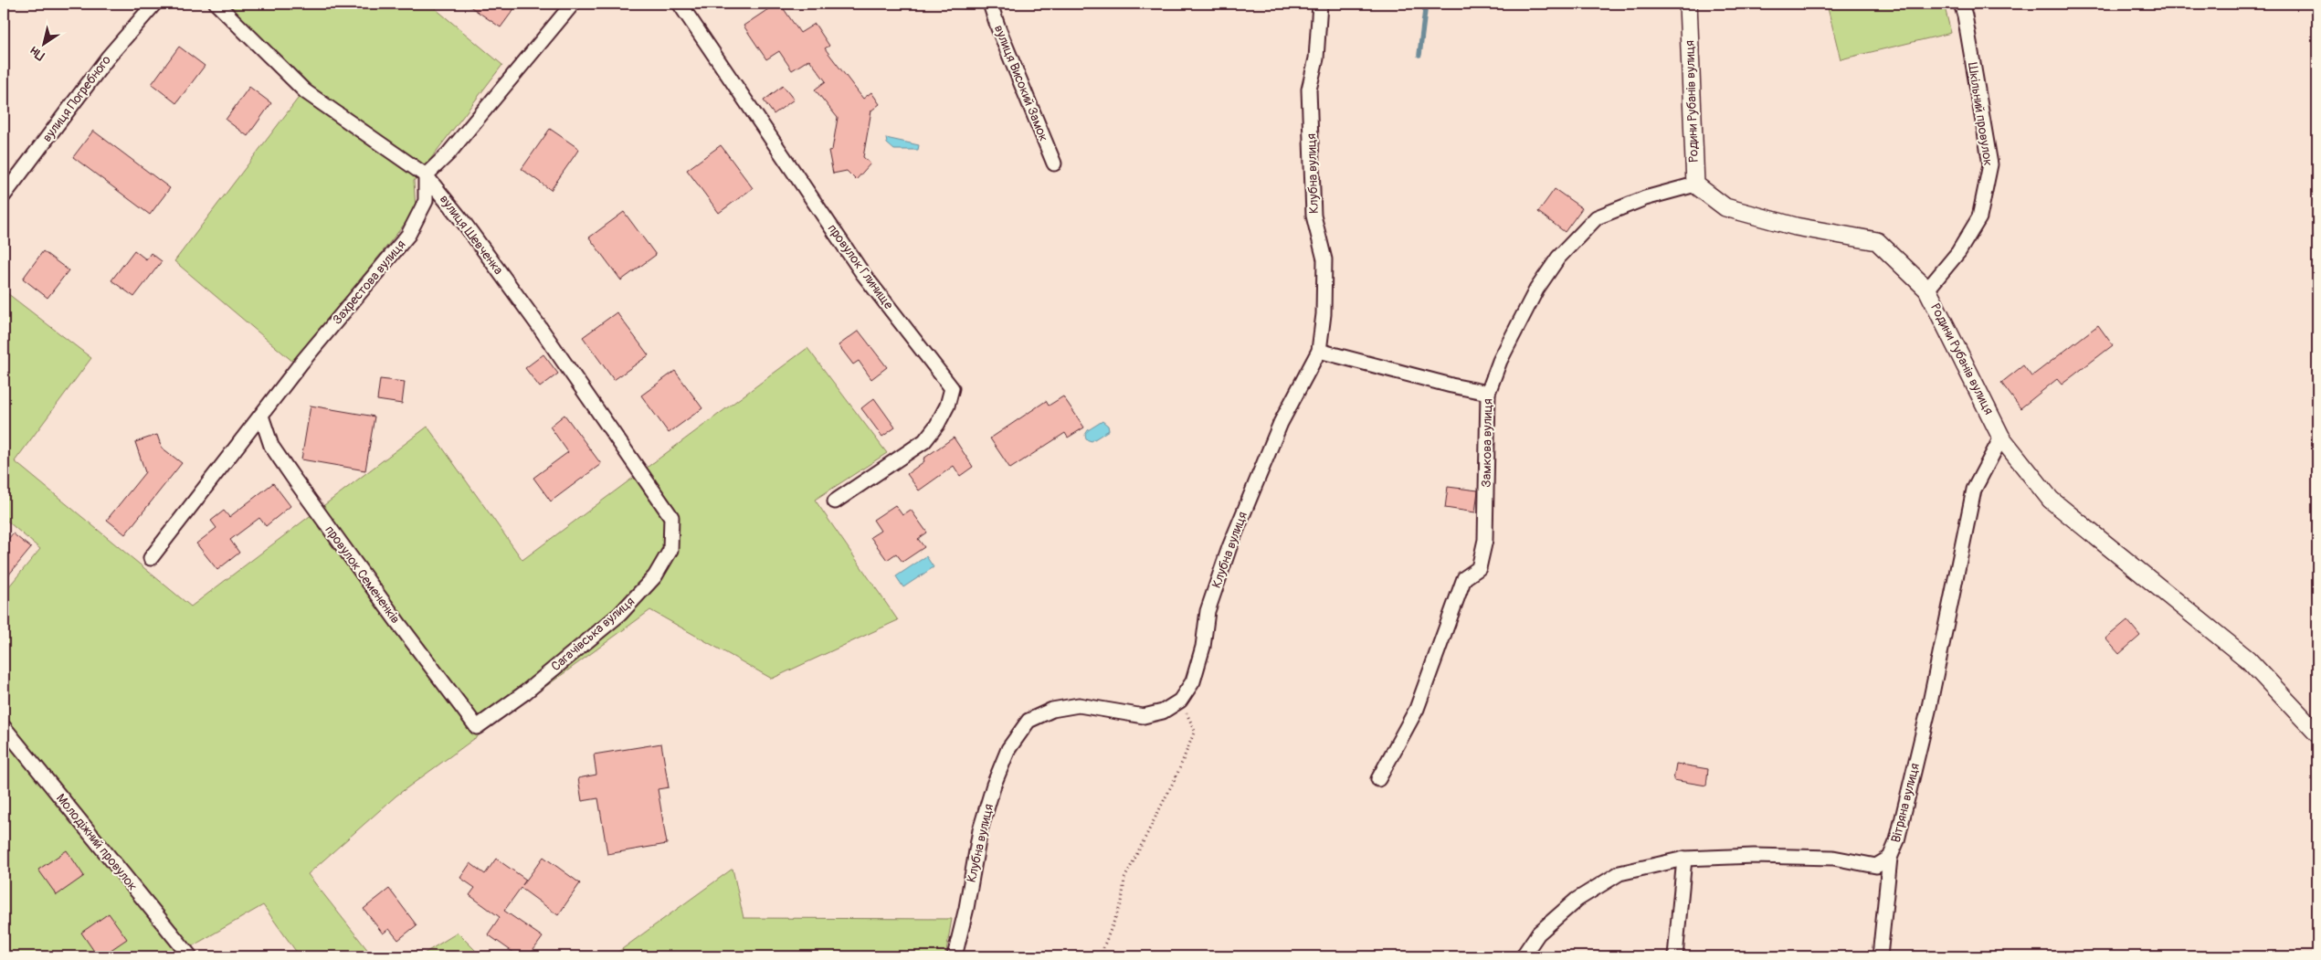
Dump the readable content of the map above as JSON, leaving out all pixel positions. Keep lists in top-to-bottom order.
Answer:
{
  "streets": {
    "street": [
      "вулиця Високий Замок",
      "вулиця Погребного",
      "Родини Рубанів вулиця",
      "Шкільний провулок",
      "Клубна вулиця",
      "вулиця Шевченка",
      "провулок Глинище",
      "Захрестова вулиця",
      "Замкова вулиця",
      "провулок Семененків",
      "Сагачівська вулиця",
      "Вітряна вулиця",
      "Молодіжний провулок"
    ]
  },
  "crossings": [
    ["Родини Рубанів вулиця", "Шкільний провулок"],
    ["Родини Рубанів вулиця", "Замкова вулиця"],
    ["Родини Рубанів вулиця", "Вітряна вулиця"],
    ["вулиця Шевченка", "Захрестова вулиця"],
    ["вулиця Шевченка", "Сагачівська вулиця"],
    ["Захрестова вулиця", "провулок Семененків"],
    ["провулок Семененків", "Сагачівська вулиця"]
  ],
  "north": "bottom left"
}
